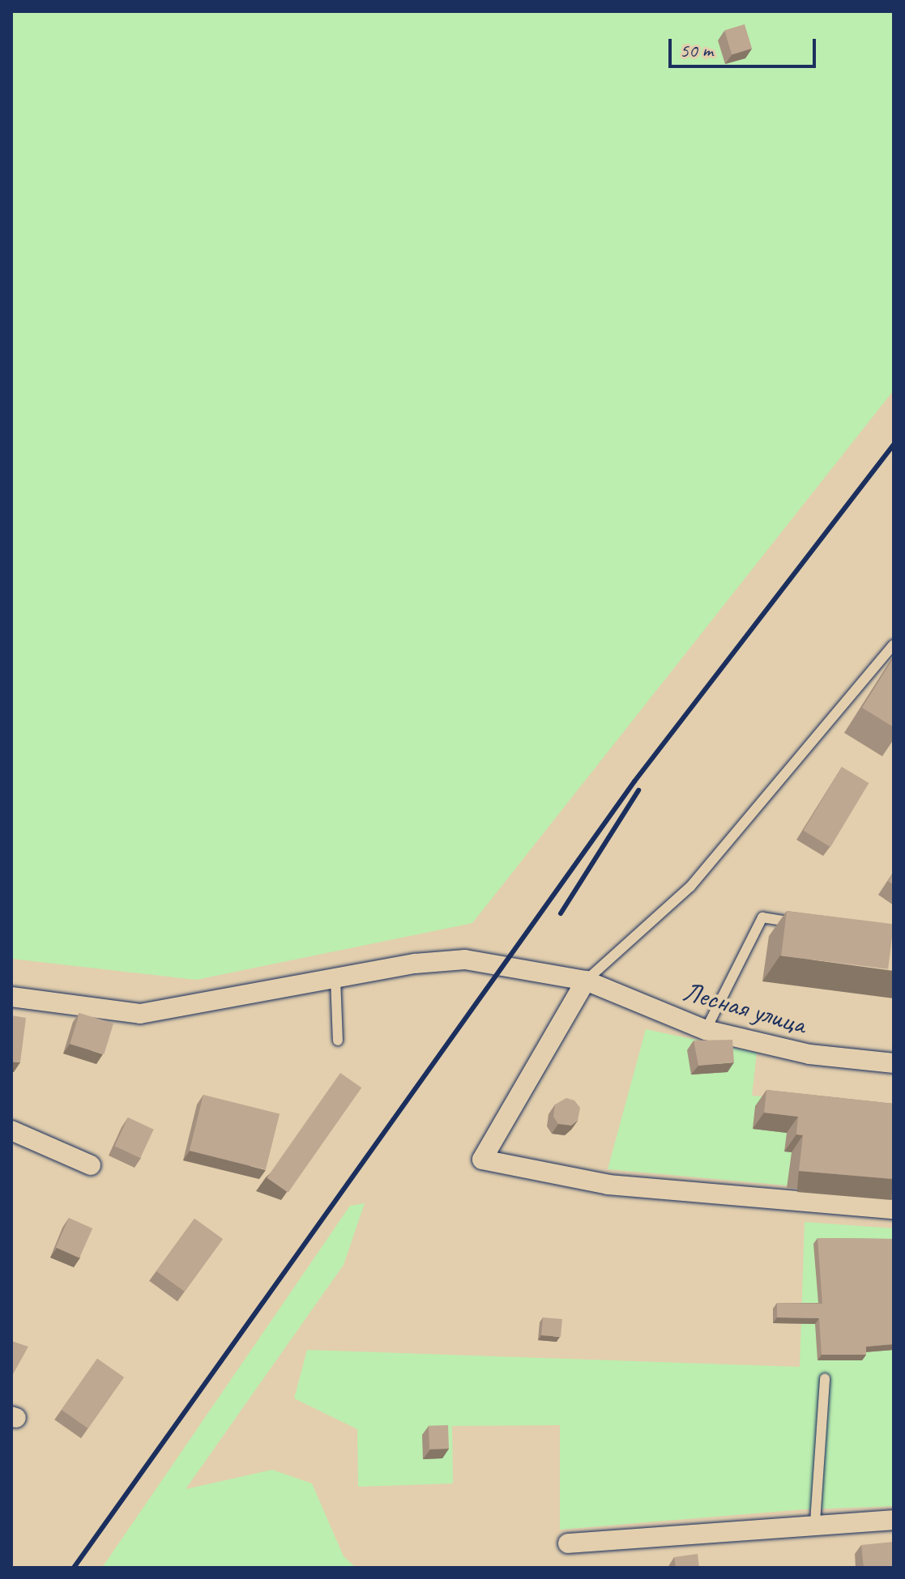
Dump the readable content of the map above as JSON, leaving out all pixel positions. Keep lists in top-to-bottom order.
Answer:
{
  "streets": {
    "street": ["Лесная улица"]
  },
  "scale_bar": "50 m"
}
